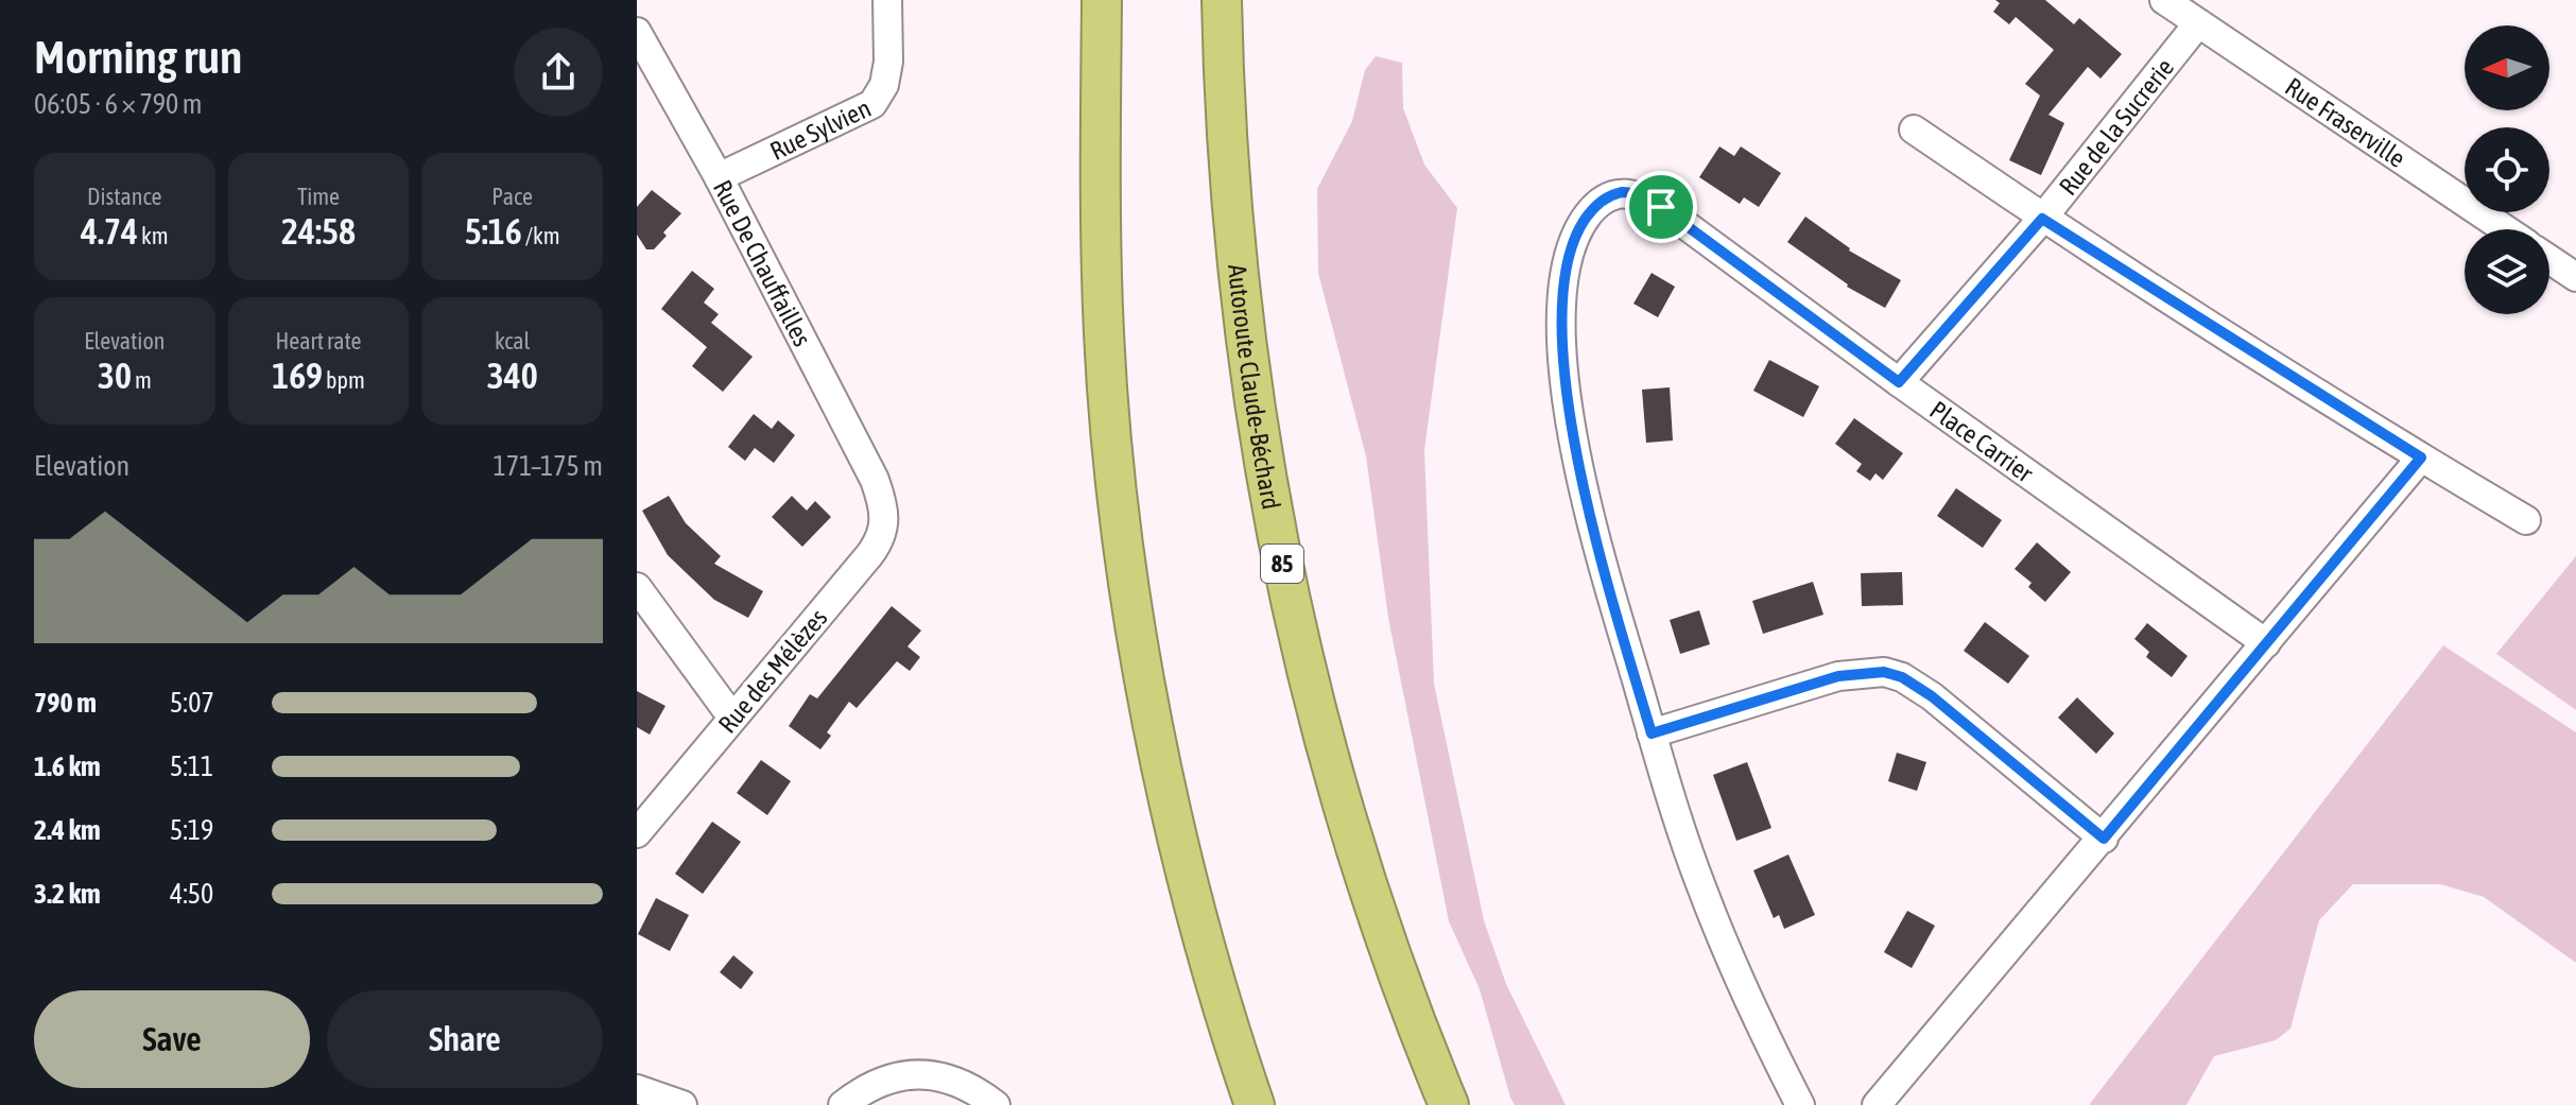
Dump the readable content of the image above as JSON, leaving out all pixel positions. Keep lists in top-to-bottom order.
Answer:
{
  "streets": {
    "highway": ["Autoroute Claude-Béchard", "85"],
    "street": [
      "Rue Fraserville",
      "Rue de la Sucrerie",
      "Rue Sylvien",
      "Rue De Chauffailles",
      "Place Carrier",
      "Rue des Mélèzes"
    ]
  },
  "crossings": [
    ["Rue Fraserville", "Rue de la Sucrerie"],
    ["Rue de la Sucrerie", "Place Carrier"],
    ["Rue Sylvien", "Rue De Chauffailles"],
    ["Rue De Chauffailles", "Rue des Mélèzes"]
  ],
  "north": "left",
  "page": {
    "heading": ["Morning run", "06:05 · 6 × 790 m"],
    "stats": [
      ["Distance", "4.74 km"],
      ["Time", "24:58"],
      ["Pace", "5:16 /km"],
      ["Elevation", "30 m"],
      ["Heart rate", "169 bpm"],
      ["kcal", "340"]
    ],
    "chart": ["Elevation", "171–175 m"],
    "list": [
      {
        "name": "790 m",
        "note": "5:07"
      },
      {
        "name": "1.6 km",
        "note": "5:11"
      },
      {
        "name": "2.4 km",
        "note": "5:19"
      },
      {
        "name": "3.2 km",
        "note": "4:50"
      }
    ],
    "buttons": ["Save", "Share"]
  }
}
